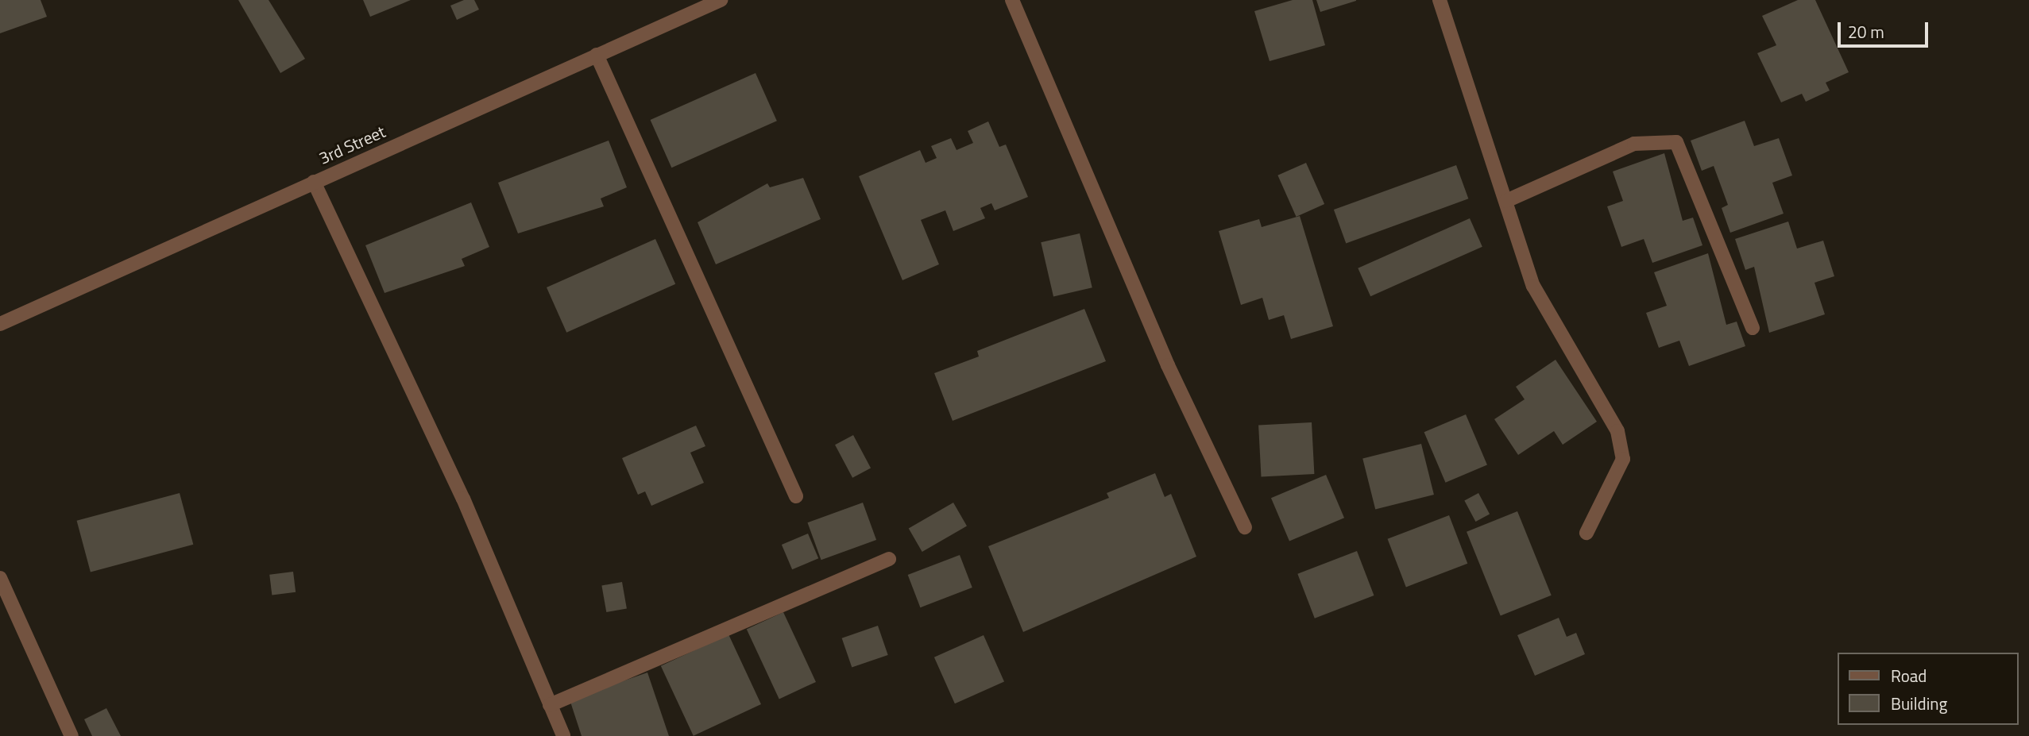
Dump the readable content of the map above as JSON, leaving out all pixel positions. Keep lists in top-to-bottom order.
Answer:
{
  "streets": {
    "street": ["3rd Street"]
  },
  "legend": ["Road", "Building"],
  "scale_bar": "20 m"
}
